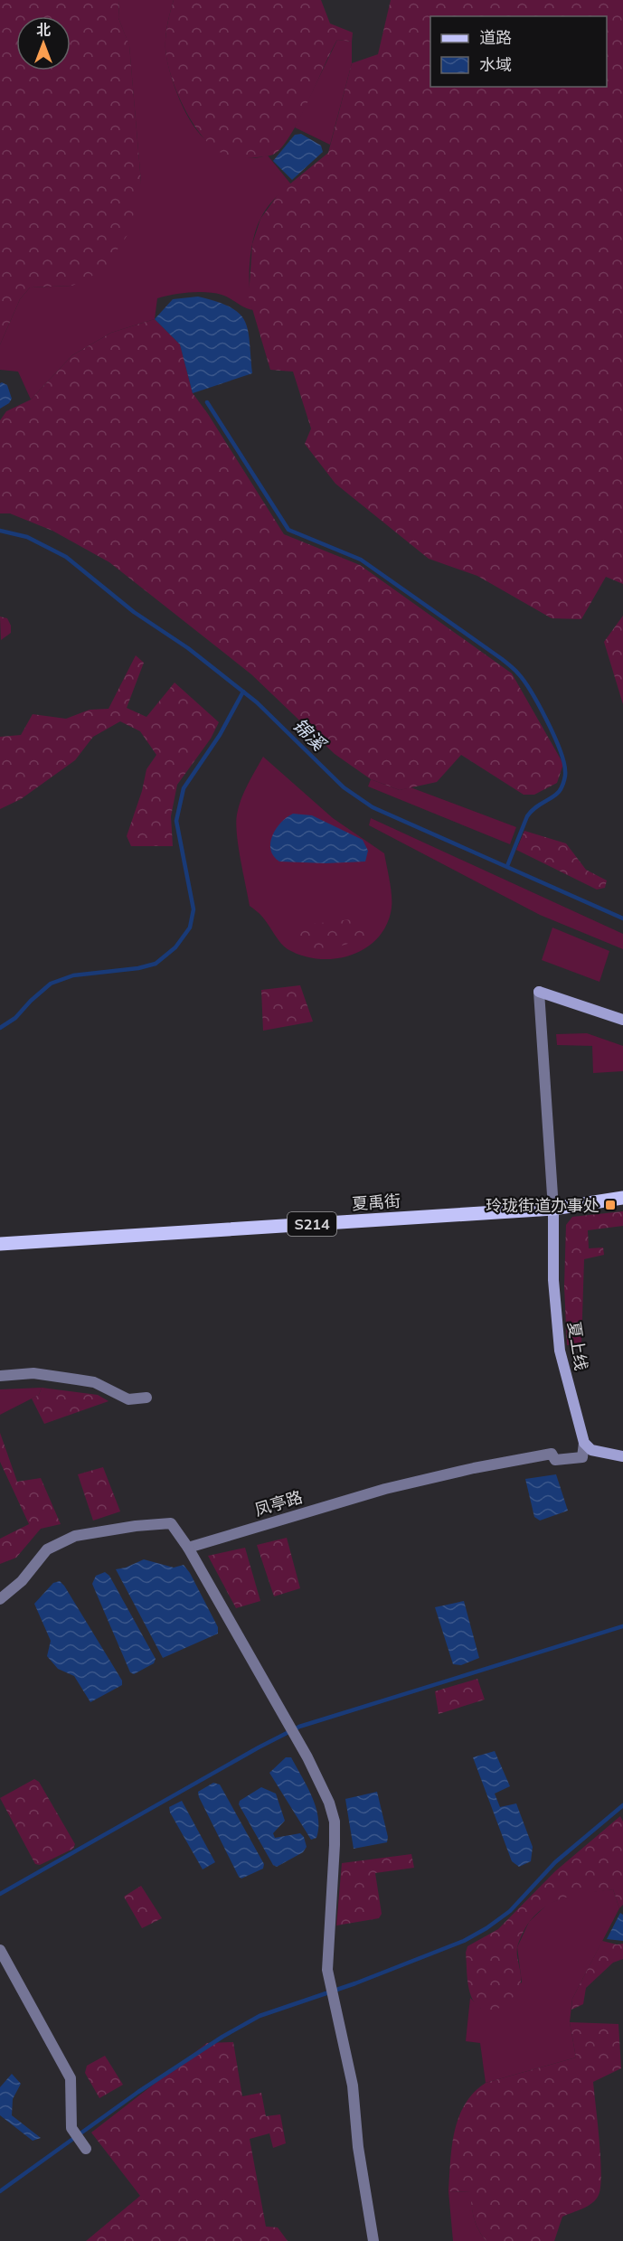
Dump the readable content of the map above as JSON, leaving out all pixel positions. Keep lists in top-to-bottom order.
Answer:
{
  "streets": {
    "main road": ["夏禹街", "S214"],
    "street": ["夏上线", "凤亭路"]
  },
  "crossings": [
    ["夏禹街", "夏上线"],
    ["夏上线", "凤亭路"]
  ],
  "water": ["锦溪"],
  "places": {
    "transit": ["玲珑街道办事处"]
  },
  "legend": ["道路", "水域"],
  "north": "top"
}
